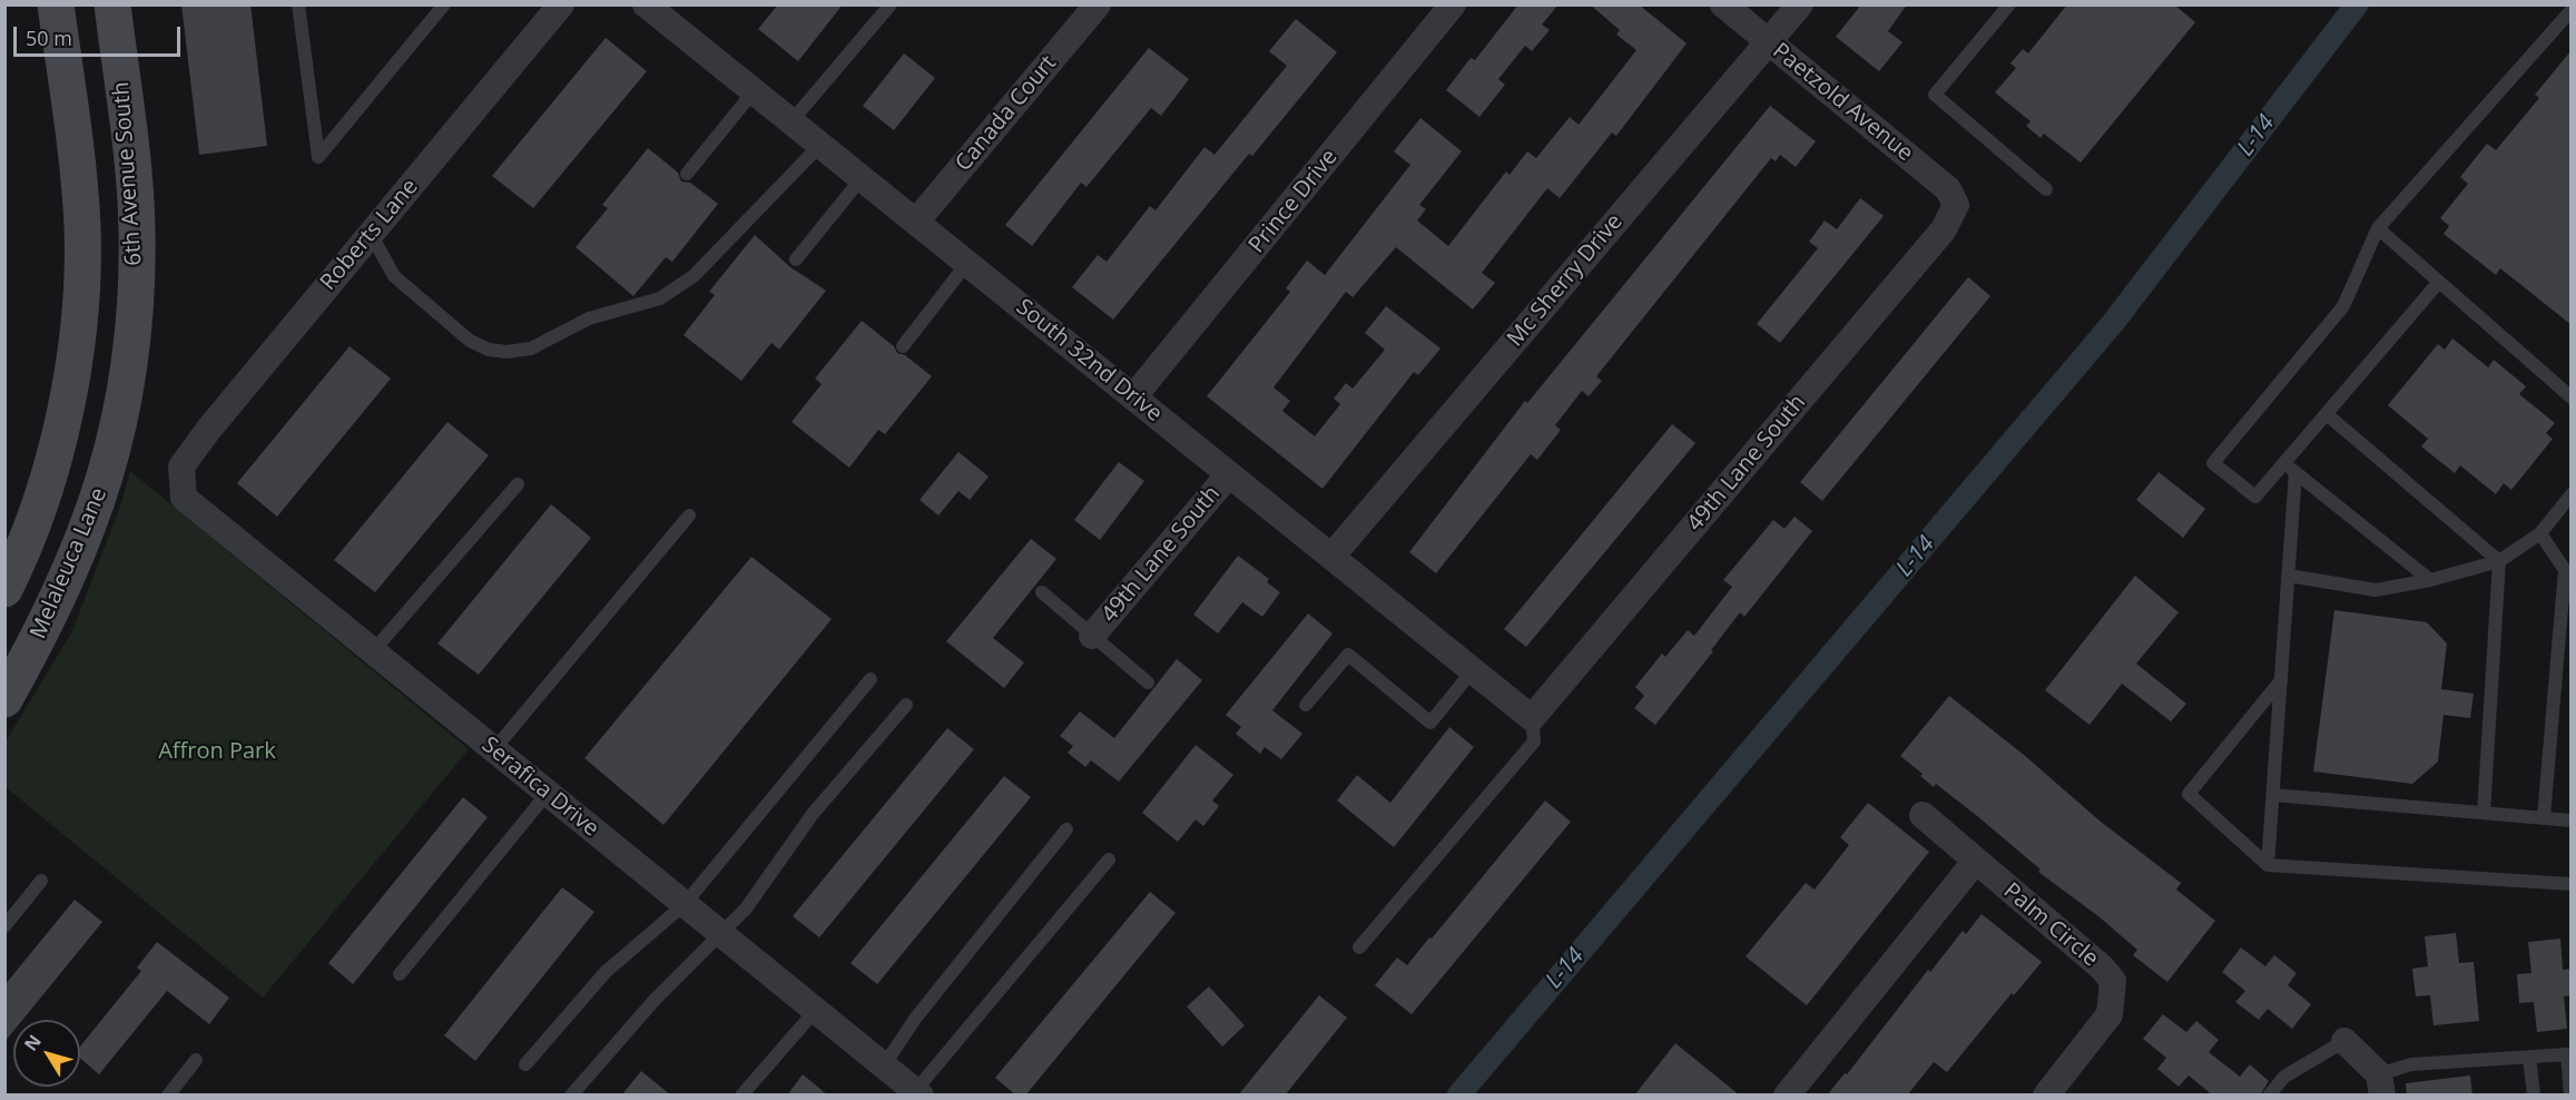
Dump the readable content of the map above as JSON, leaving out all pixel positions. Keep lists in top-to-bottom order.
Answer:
{
  "streets": {
    "street": [
      "Paetzold Avenue",
      "Canada Court",
      "6th Avenue South",
      "Prince Drive",
      "Roberts Lane",
      "Mc Sherry Drive",
      "South 32nd Drive",
      "49th Lane South",
      "Melaleuca Lane",
      "Serafica Drive",
      "Palm Circle"
    ]
  },
  "crossings": [
    ["Paetzold Avenue", "Mc Sherry Drive"],
    ["Paetzold Avenue", "49th Lane South"],
    ["Canada Court", "South 32nd Drive"],
    ["6th Avenue South", "Melaleuca Lane"],
    ["Prince Drive", "South 32nd Drive"],
    ["Roberts Lane", "Serafica Drive"],
    ["Mc Sherry Drive", "South 32nd Drive"],
    ["South 32nd Drive", "49th Lane South"]
  ],
  "water": ["L-14"],
  "parks": ["Affron Park"],
  "scale_bar": "50 m",
  "north": "top left"
}
